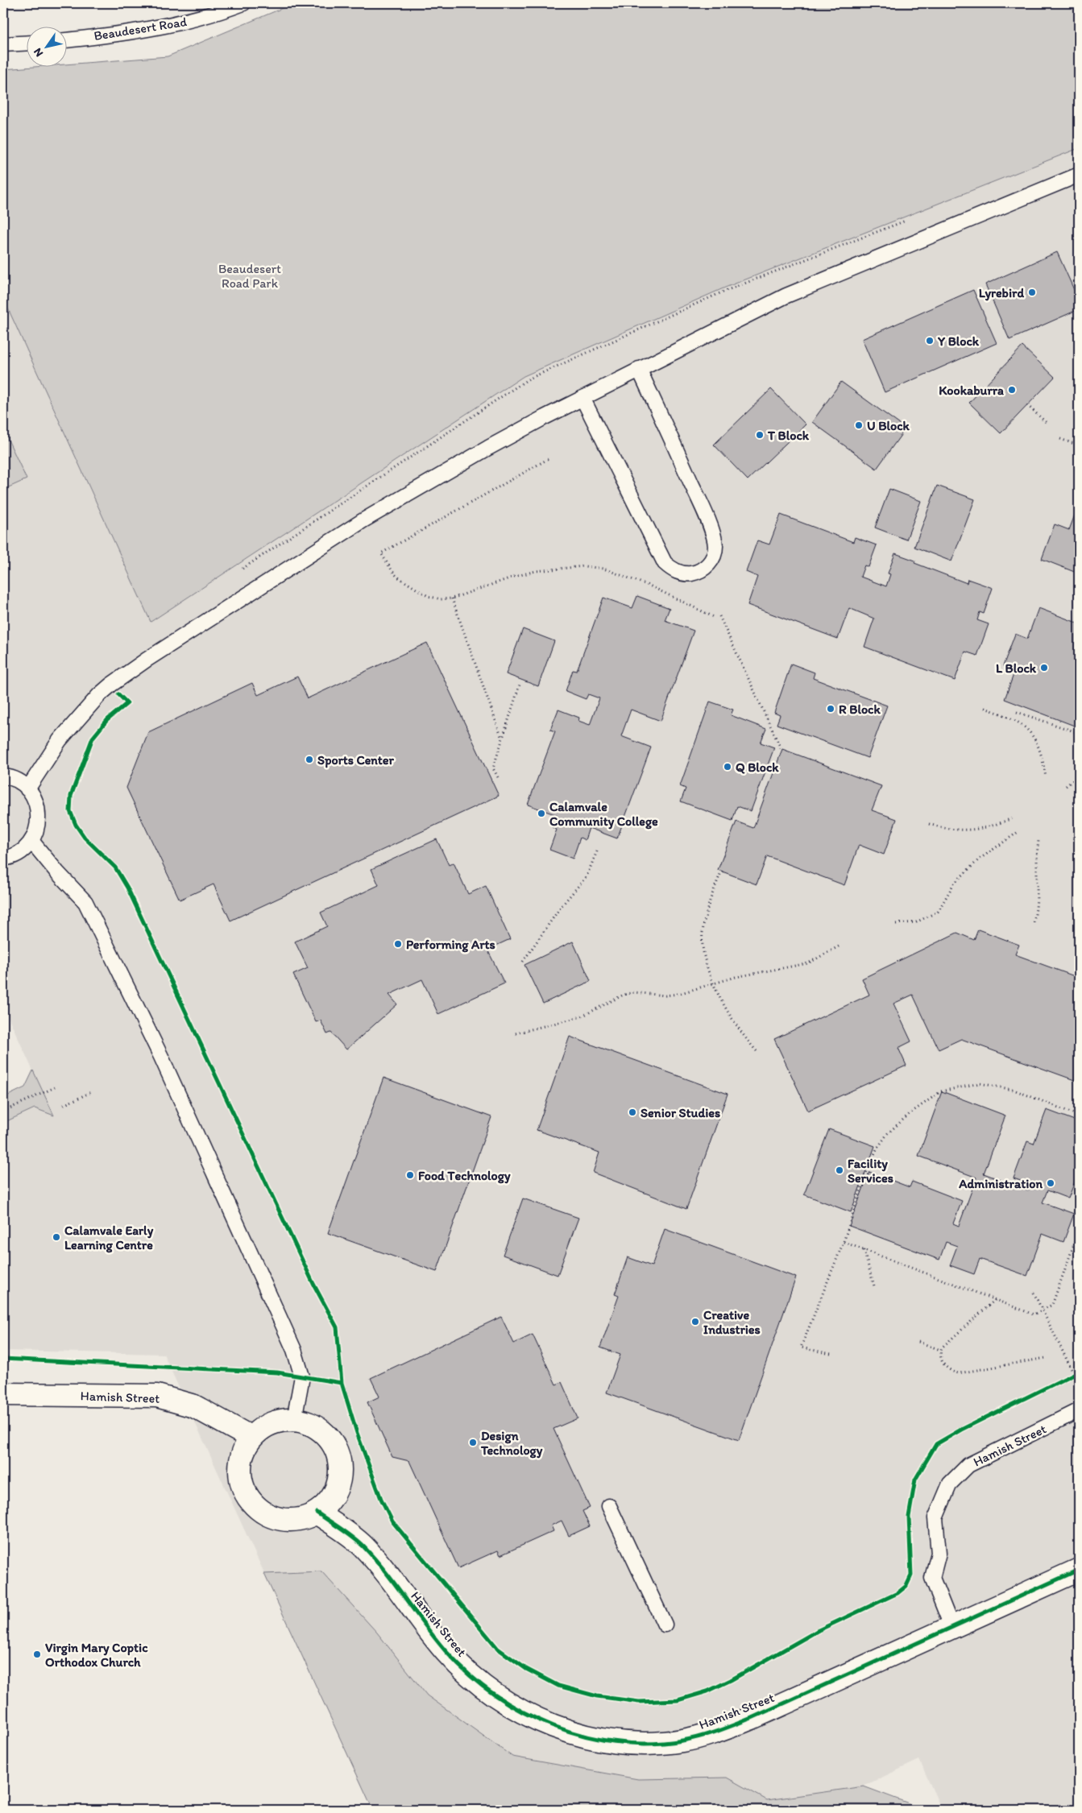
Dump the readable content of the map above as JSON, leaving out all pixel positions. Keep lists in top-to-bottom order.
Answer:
{
  "streets": {
    "street": ["Hamish Street"],
    "lane": ["Beaudesert Road"]
  },
  "parks": ["Beaudesert Road Park"],
  "places": [
    "Lyrebird",
    "Y Block",
    "Kookaburra",
    "U Block",
    "T Block",
    "L Block",
    "R Block",
    "Sports Center",
    "Q Block",
    "Calamvale Community College",
    "Performing Arts",
    "Senior Studies",
    "Facility Services",
    "Food Technology",
    "Administration",
    "Calamvale Early Learning Centre",
    "Creative Industries",
    "Design Technology",
    "Virgin Mary Coptic Orthodox Church"
  ],
  "north": "bottom left"
}
